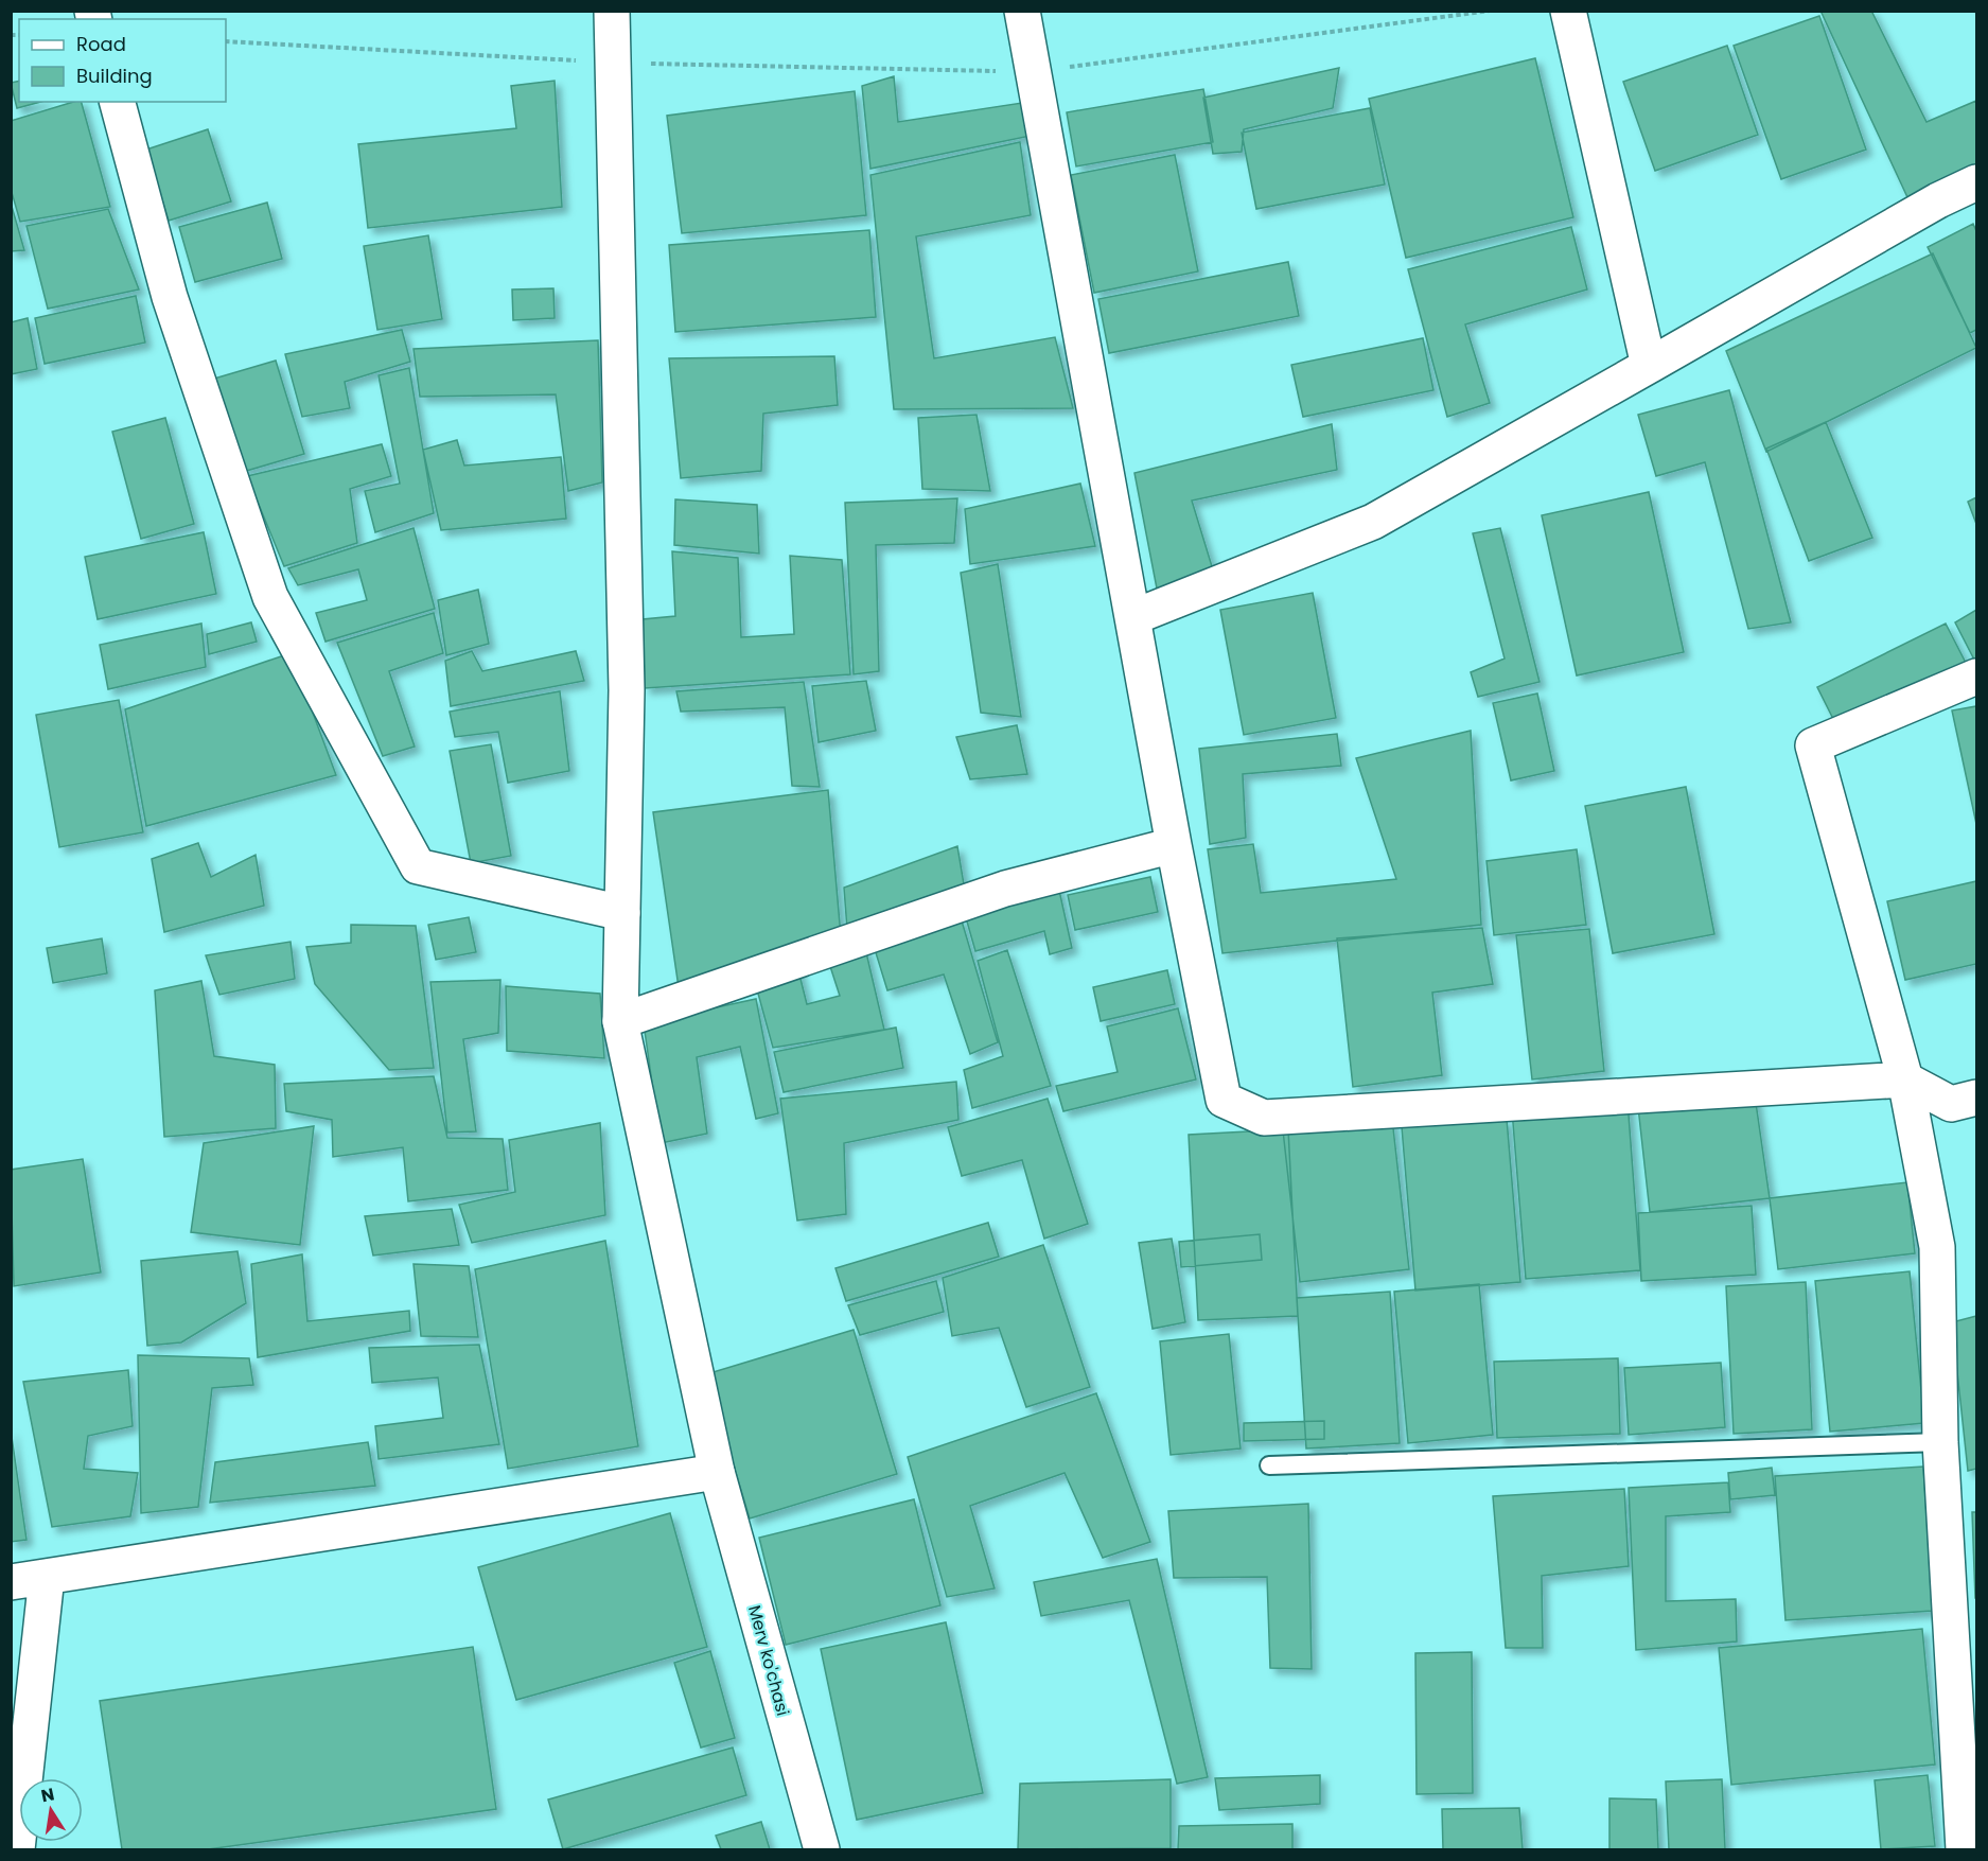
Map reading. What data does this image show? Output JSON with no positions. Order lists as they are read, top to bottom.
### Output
{
  "streets": {
    "street": ["Merv ko'chasi"]
  },
  "legend": ["Road", "Building"],
  "north": "top"
}
